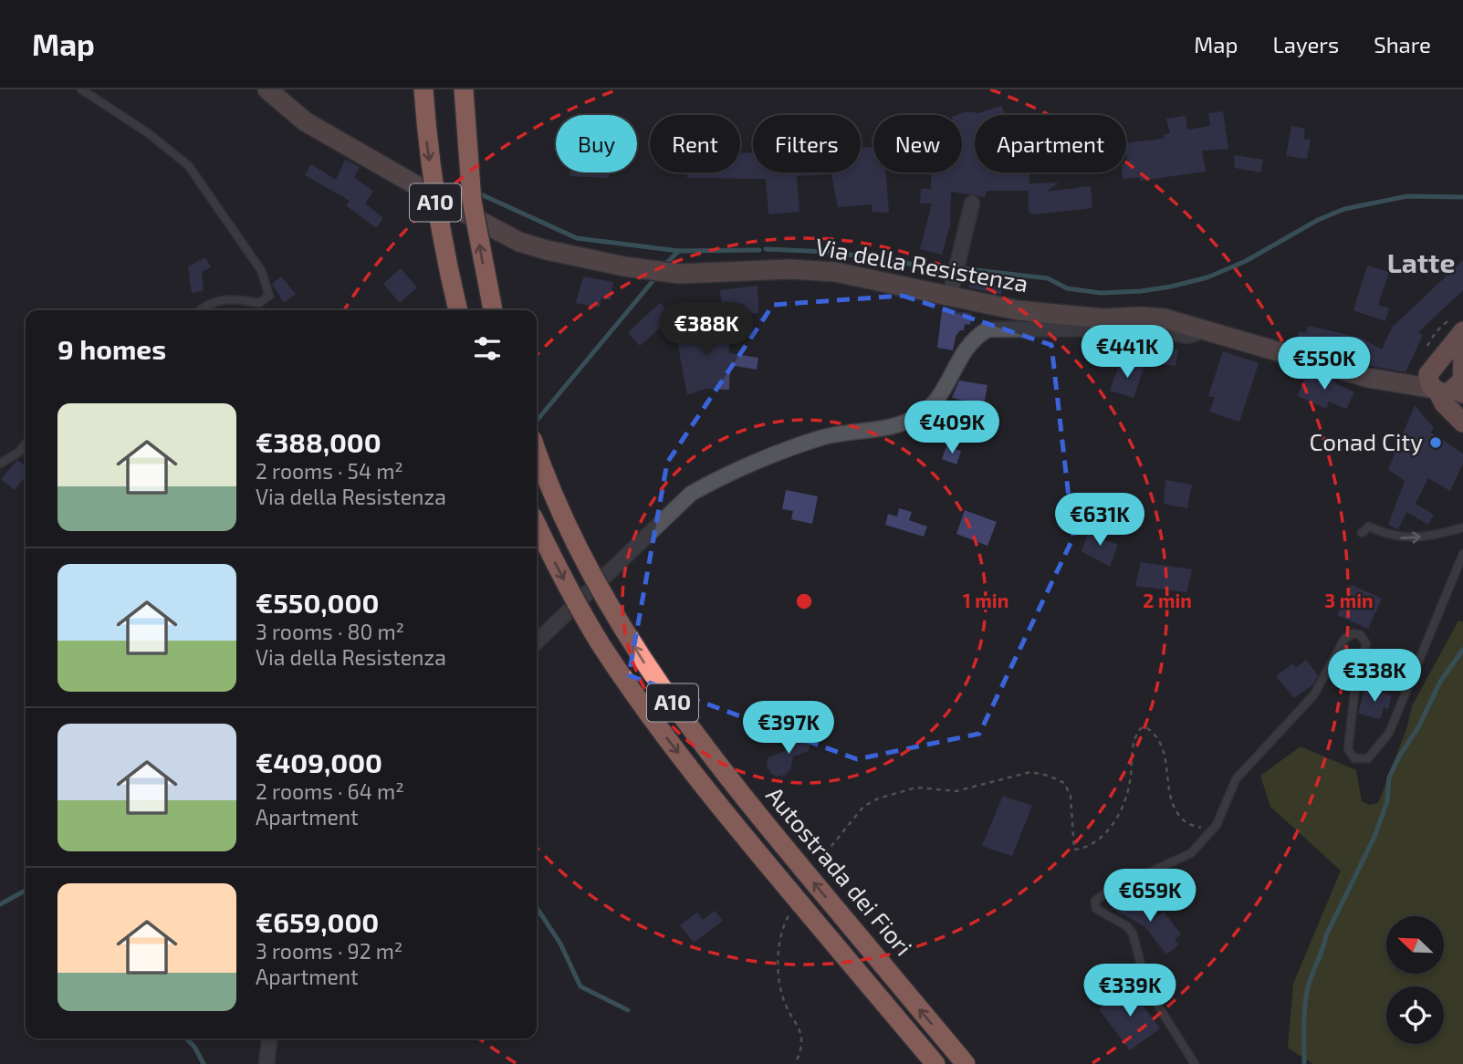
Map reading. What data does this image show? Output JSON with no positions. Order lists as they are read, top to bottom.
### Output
{
  "streets": {
    "highway": ["A10", "Autostrada dei Fiori"],
    "street": ["Via della Resistenza"]
  },
  "districts": ["Latte"],
  "places": ["Conad City"],
  "north": "top left",
  "page": {
    "header": "Map",
    "nav": ["Map", "Layers", "Share"],
    "chip": [
      "Buy",
      "Rent",
      "Filters",
      "New",
      "Apartment"
    ],
    "price": [
      "€388K",
      "€441K",
      "€550K",
      "€409K",
      "€631K",
      "€338K",
      "€397K",
      "€659K",
      "€339K"
    ],
    "heading": "9 homes",
    "list": [
      {
        "name": "€388,000",
        "note": "2 rooms · 54 m² · Via della Resistenza"
      },
      {
        "name": "€550,000",
        "note": "3 rooms · 80 m² · Via della Resistenza"
      },
      {
        "name": "€409,000",
        "note": "2 rooms · 64 m² · Apartment"
      },
      {
        "name": "€659,000",
        "note": "3 rooms · 92 m² · Apartment"
      }
    ]
  },
  "rings": ["1 min", "2 min", "3 min"]
}
